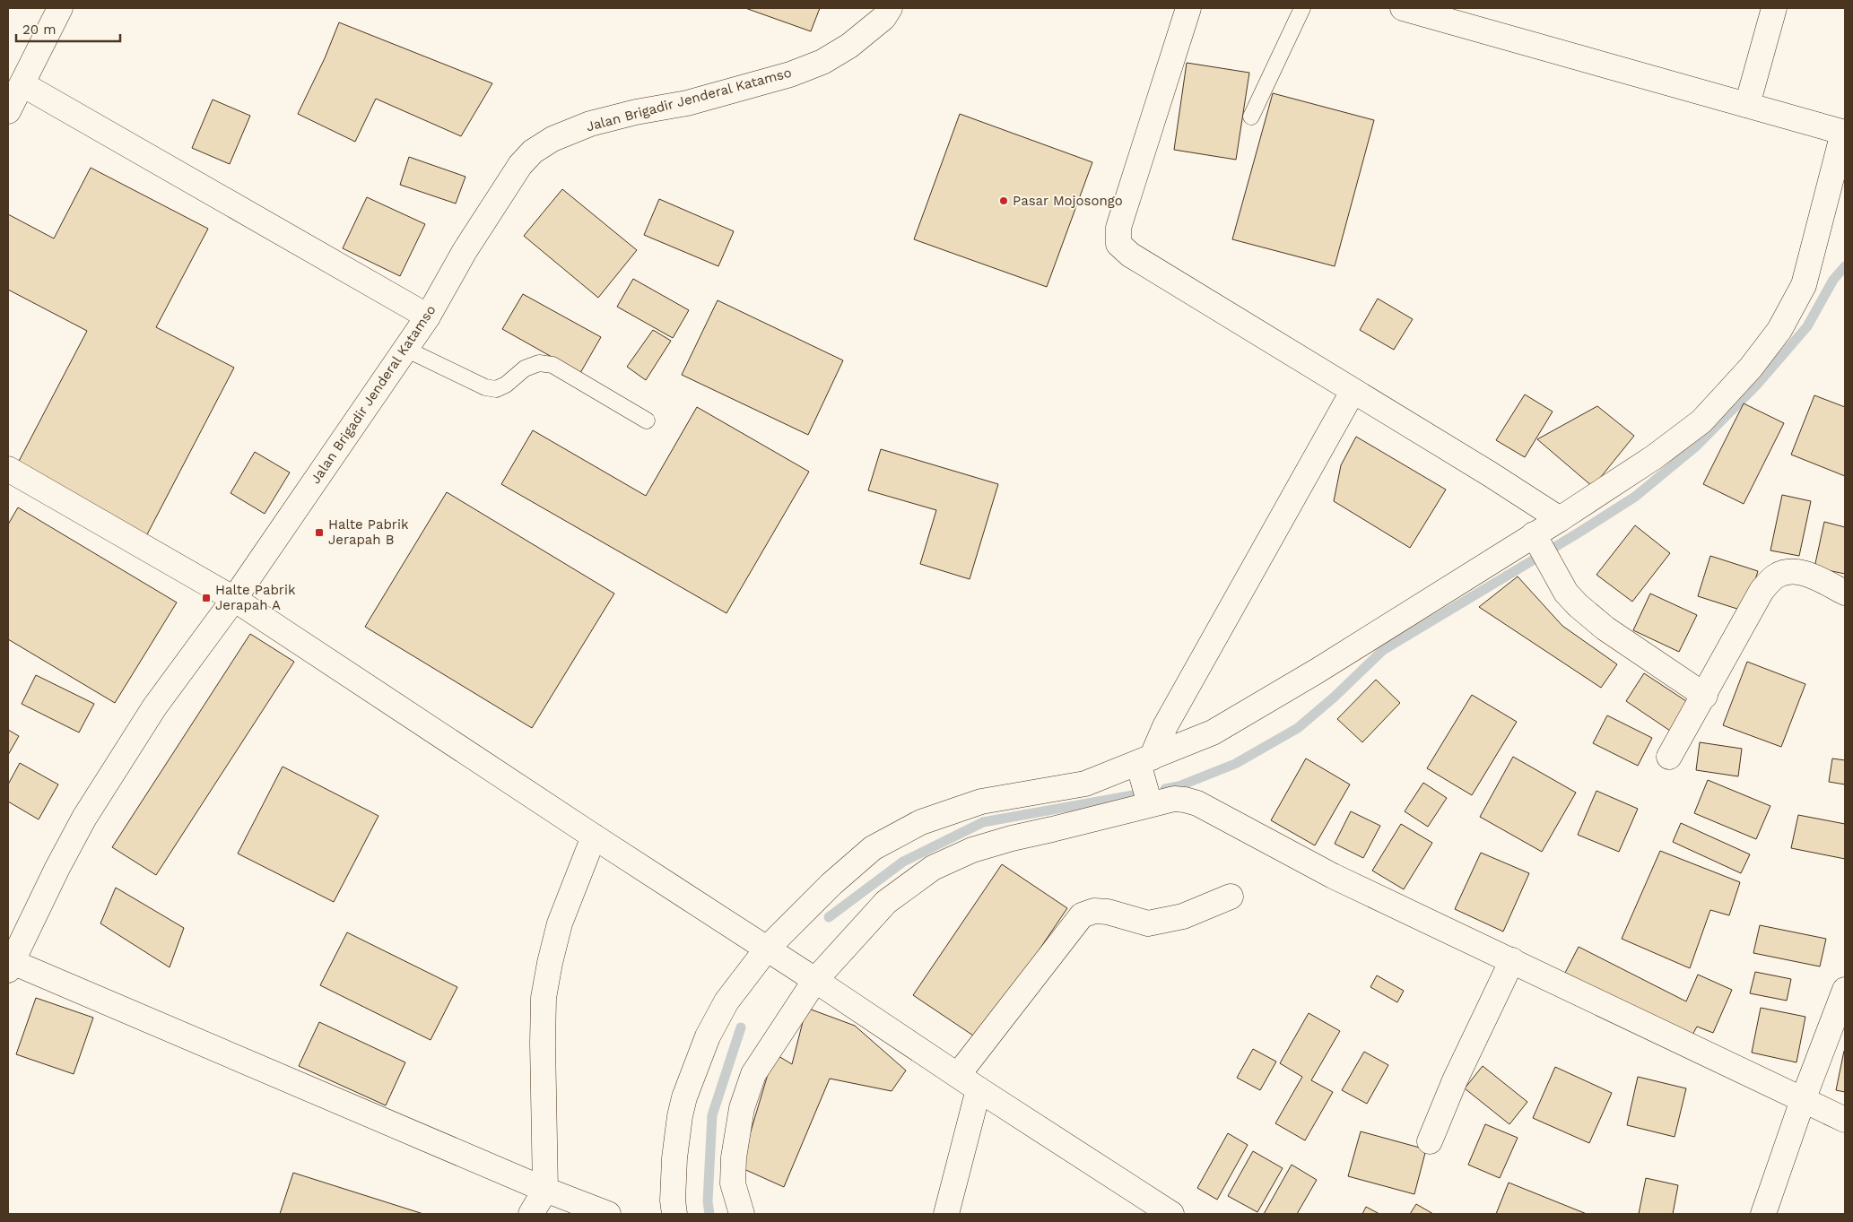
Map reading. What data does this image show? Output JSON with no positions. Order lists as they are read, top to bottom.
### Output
{
  "streets": {
    "street": ["Jalan Brigadir Jenderal Katamso"]
  },
  "places": {
    "other": ["Pasar Mojosongo"],
    "transit": ["Halte Pabrik Jerapah B", "Halte Pabrik Jerapah A"]
  },
  "scale_bar": "20 m"
}
